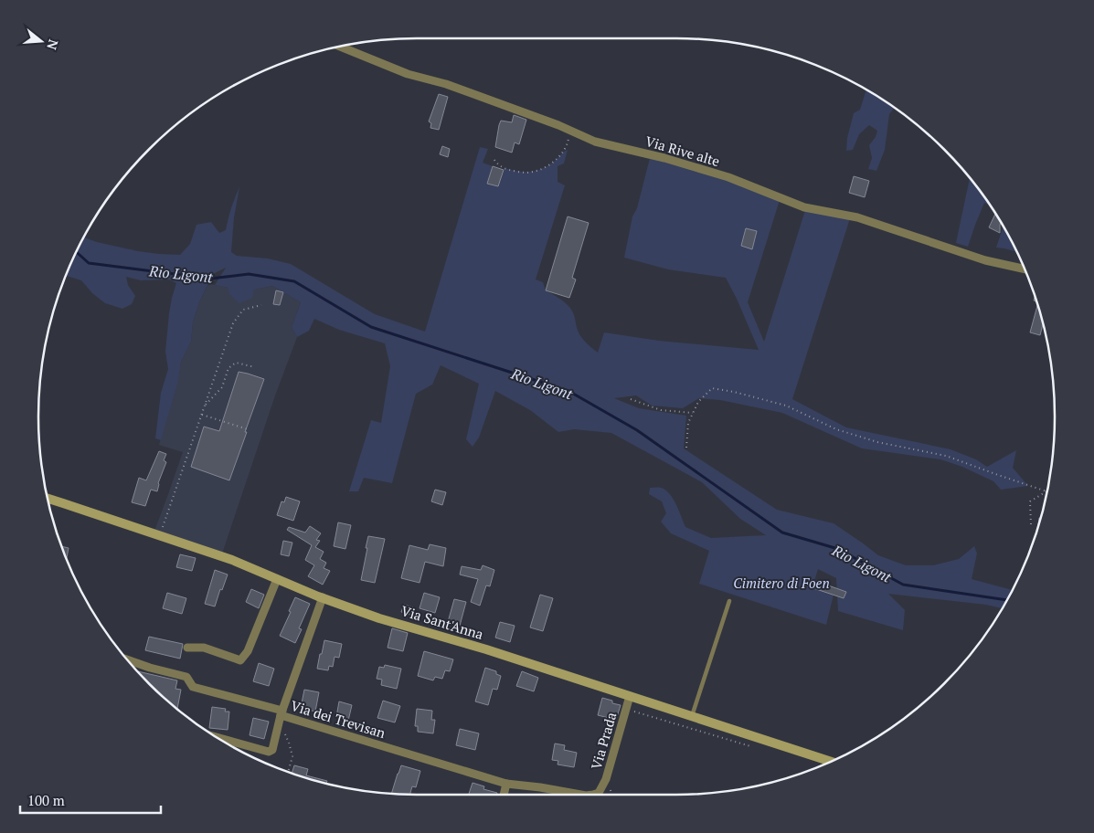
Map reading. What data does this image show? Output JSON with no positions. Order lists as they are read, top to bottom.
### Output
{
  "streets": {
    "main road": ["Via Sant'Anna"],
    "street": ["Via Rive alte", "Via dei Trevisan", "Via Prada"]
  },
  "crossings": [
    ["Via Sant'Anna", "Via dei Trevisan"],
    ["Via Sant'Anna", "Via Prada"],
    ["Via dei Trevisan", "Via Prada"]
  ],
  "water": ["Rio Ligont"],
  "parks": ["Cimitero di Foen"],
  "scale_bar": "100 m",
  "north": "right"
}
